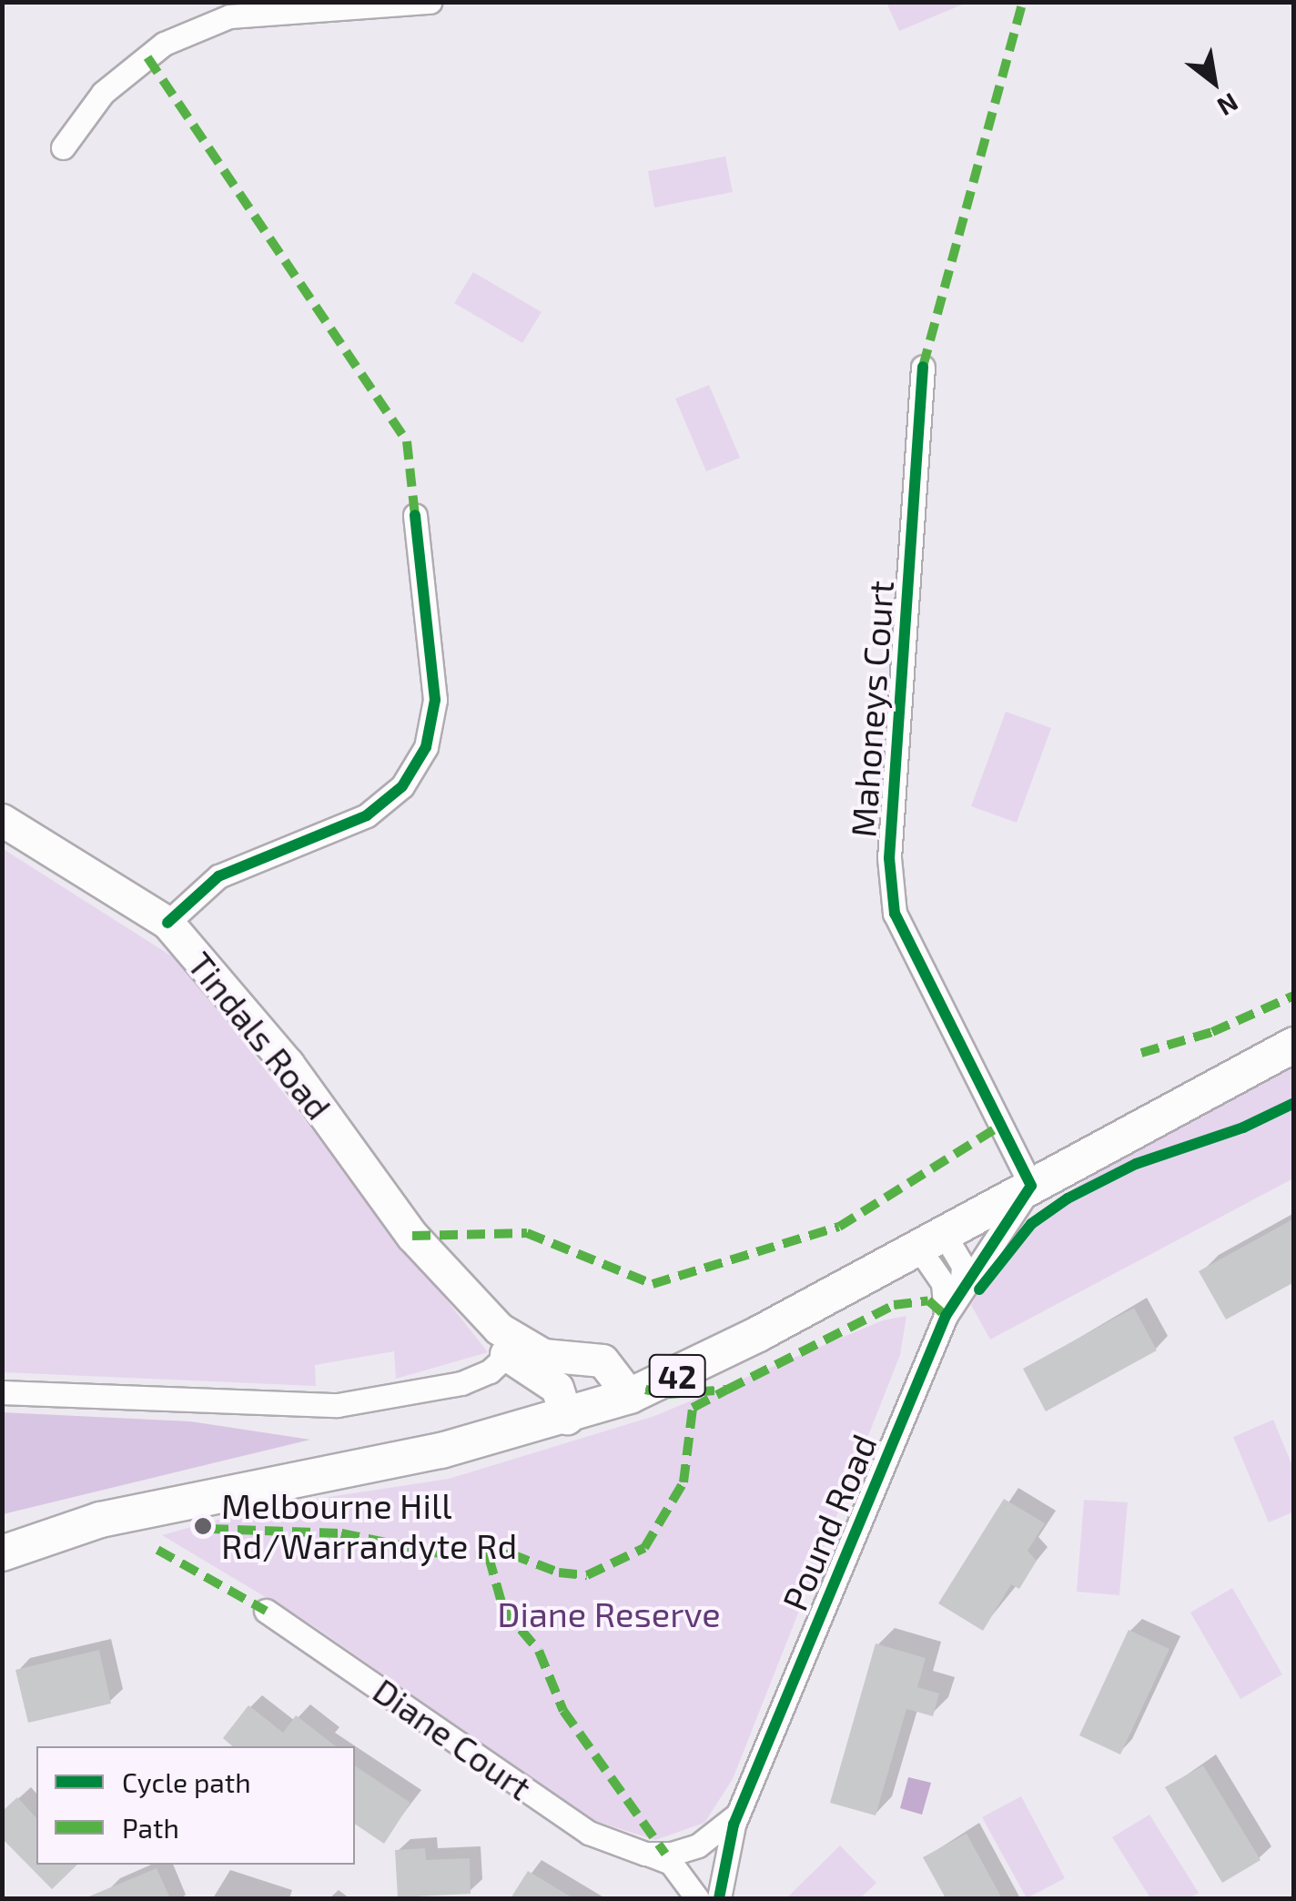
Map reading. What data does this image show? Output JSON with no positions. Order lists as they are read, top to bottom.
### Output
{
  "streets": {
    "main road": ["Tindals Road", "42"],
    "street": ["Mahoneys Court", "Pound Road", "Diane Court"]
  },
  "crossings": [
    ["Mahoneys Court", "42"],
    ["Mahoneys Court", "Pound Road"],
    ["Tindals Road", "42"],
    ["42", "Pound Road"],
    ["Pound Road", "Diane Court"]
  ],
  "parks": ["Diane Reserve"],
  "places": ["Melbourne Hill Rd/Warrandyte Rd"],
  "legend": ["Cycle path", "Path"],
  "north": "bottom right"
}
